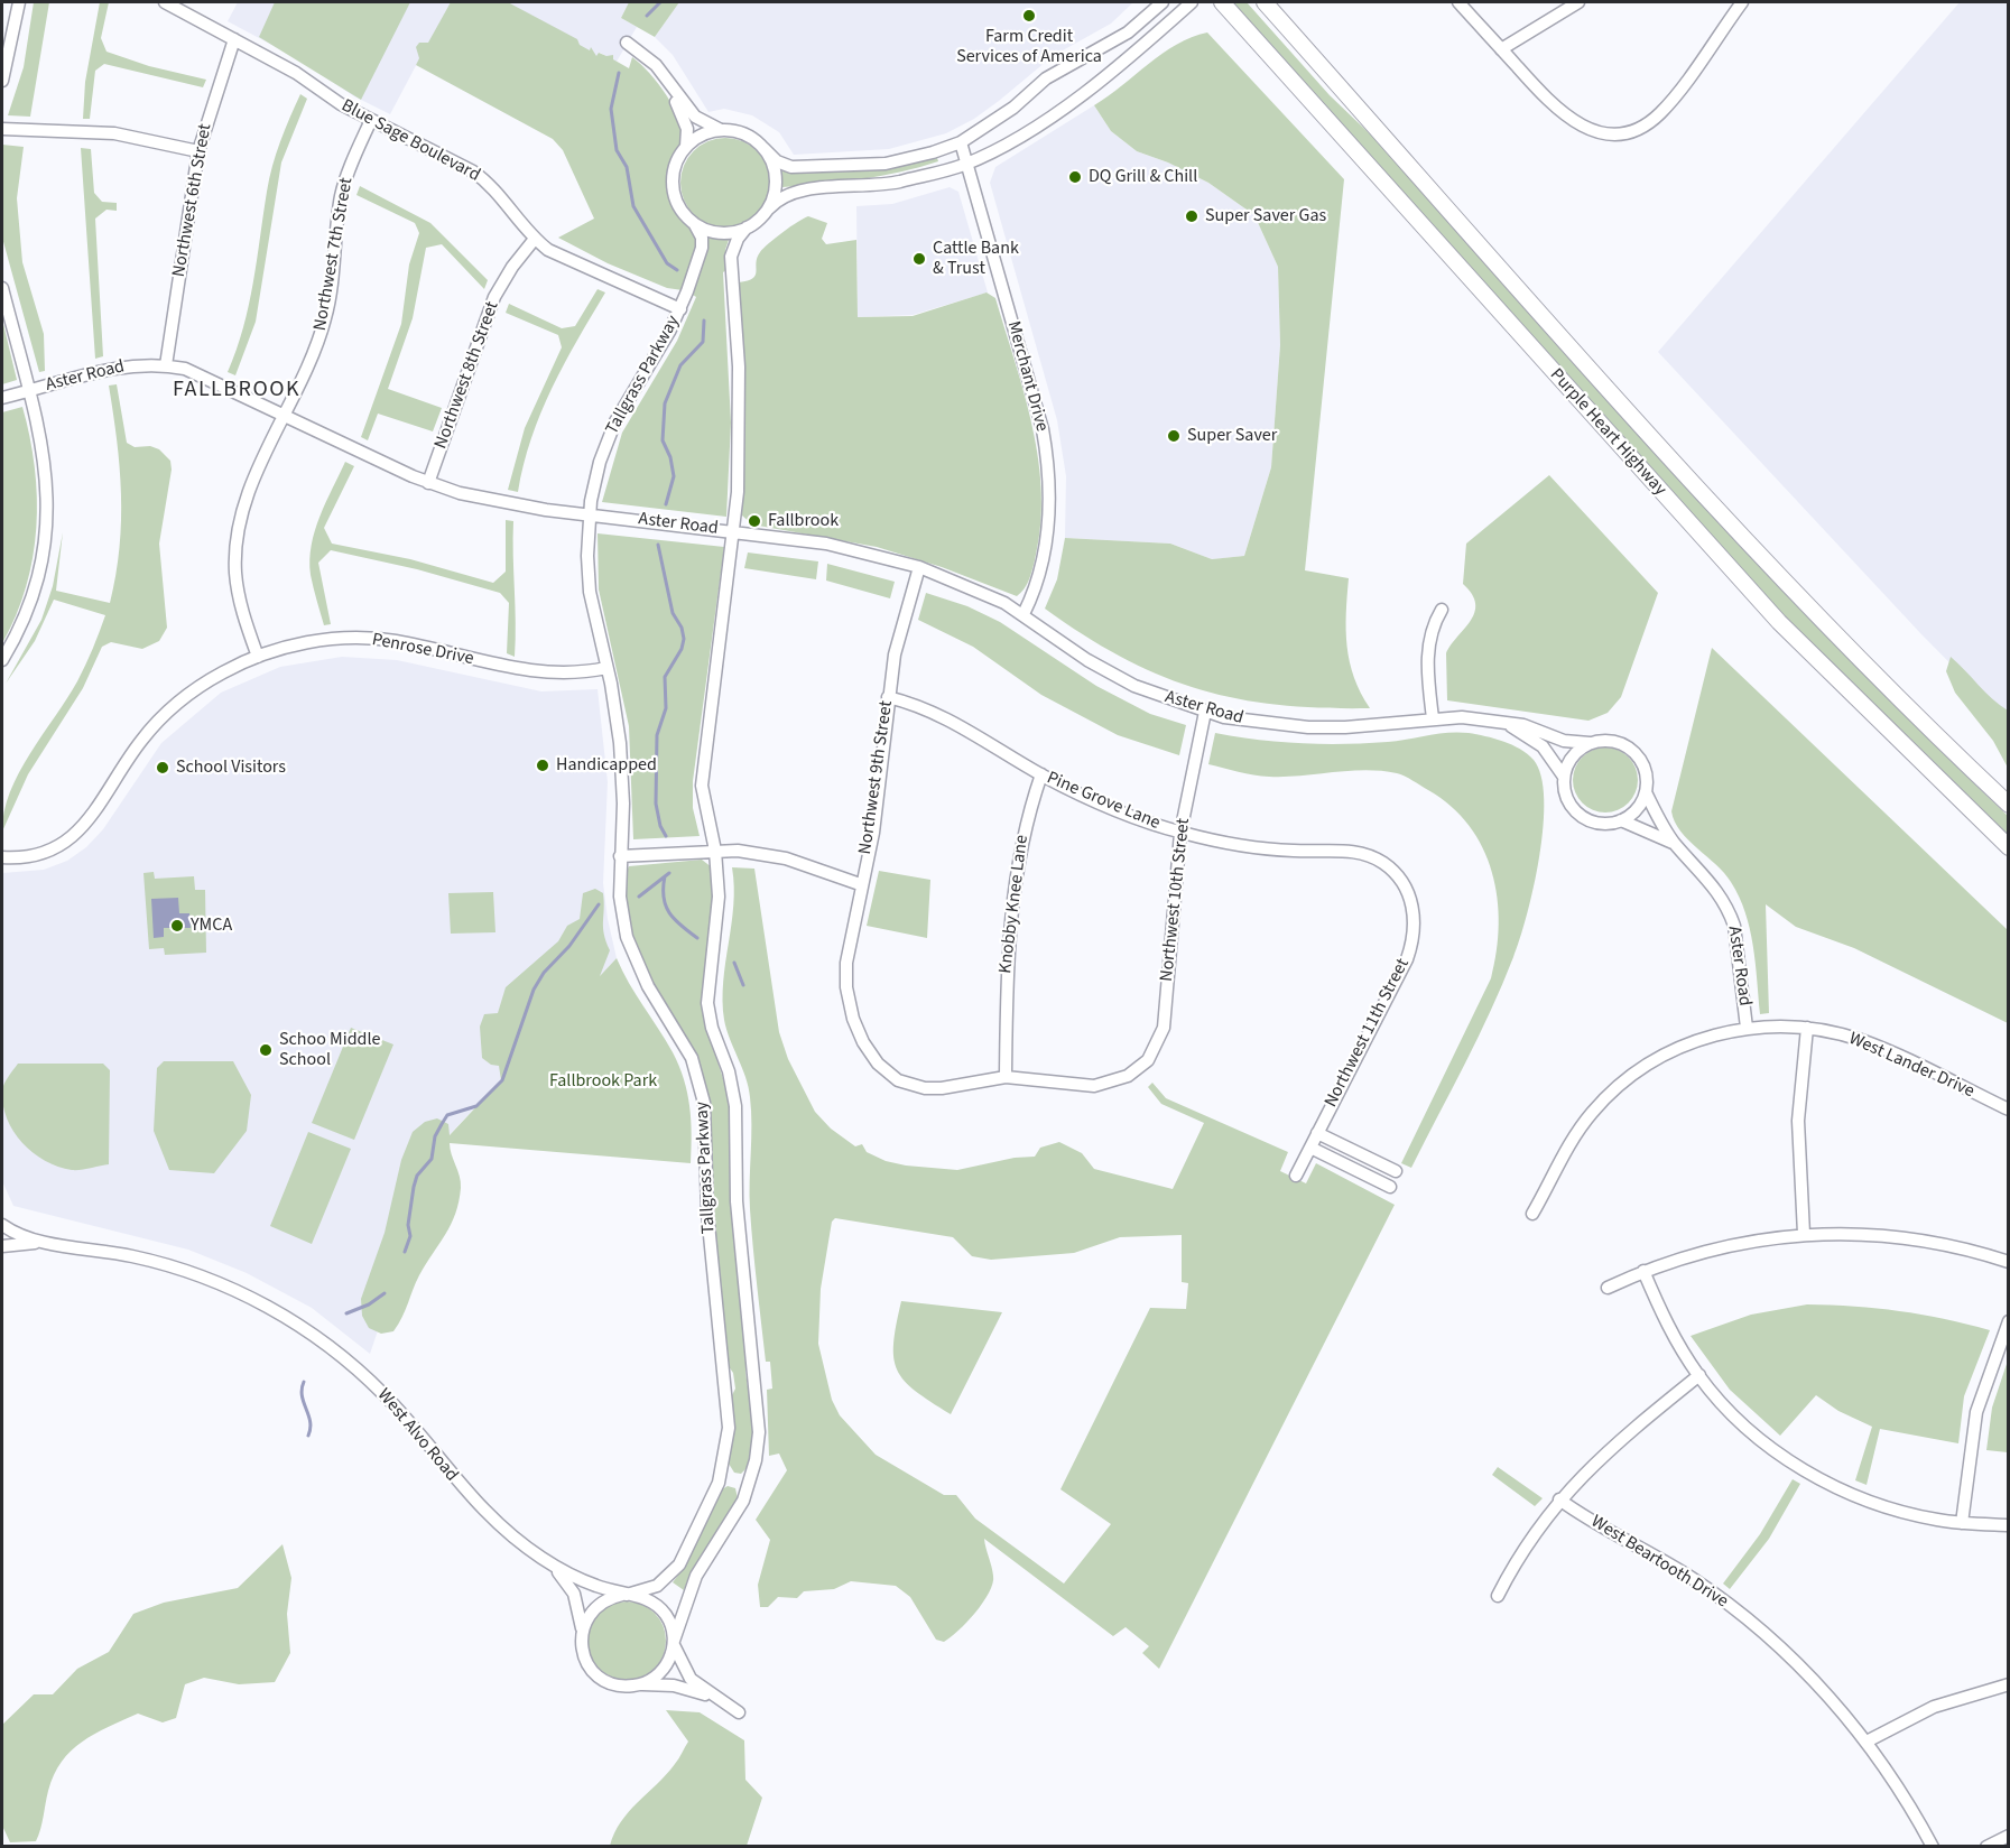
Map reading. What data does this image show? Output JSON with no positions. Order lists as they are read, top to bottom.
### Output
{
  "streets": {
    "main road": ["Purple Heart Highway"],
    "street": [
      "Blue Sage Boulevard",
      "Northwest 6th Street",
      "Northwest 7th Street",
      "Northwest 8th Street",
      "Tallgrass Parkway",
      "Aster Road",
      "Merchant Drive",
      "Penrose Drive",
      "Northwest 9th Street",
      "Pine Grove Lane",
      "Northwest 10th Street",
      "Knobby Knee Lane",
      "Northwest 11th Street",
      "West Lander Drive",
      "West Alvo Road",
      "West Beartooth Drive"
    ]
  },
  "crossings": [
    ["Blue Sage Boulevard", "Northwest 6th Street"],
    ["Blue Sage Boulevard", "Northwest 7th Street"],
    ["Blue Sage Boulevard", "Northwest 8th Street"],
    ["Blue Sage Boulevard", "Tallgrass Parkway"],
    ["Northwest 6th Street", "Aster Road"],
    ["Northwest 7th Street", "Aster Road"],
    ["Northwest 7th Street", "Penrose Drive"],
    ["Northwest 8th Street", "Aster Road"],
    ["Tallgrass Parkway", "Aster Road"],
    ["Tallgrass Parkway", "Penrose Drive"],
    ["Tallgrass Parkway", "West Alvo Road"],
    ["Aster Road", "Merchant Drive"],
    ["Aster Road", "Northwest 9th Street"],
    ["Aster Road", "Northwest 10th Street"],
    ["Aster Road", "West Lander Drive"],
    ["Northwest 9th Street", "Pine Grove Lane"],
    ["Northwest 9th Street", "Northwest 10th Street"],
    ["Northwest 9th Street", "Knobby Knee Lane"],
    ["Pine Grove Lane", "Northwest 10th Street"],
    ["Pine Grove Lane", "Knobby Knee Lane"],
    ["Pine Grove Lane", "Northwest 11th Street"],
    ["Northwest 10th Street", "Knobby Knee Lane"]
  ],
  "districts": ["FALLBROOK"],
  "parks": ["Fallbrook Park"],
  "places": [
    "Farm Credit Services of America",
    "DQ Grill & Chill",
    "Super Saver Gas",
    "Cattle Bank & Trust",
    "Super Saver",
    "Fallbrook",
    "Handicapped",
    "School Visitors",
    "YMCA",
    "Schoo Middle School"
  ]
}
